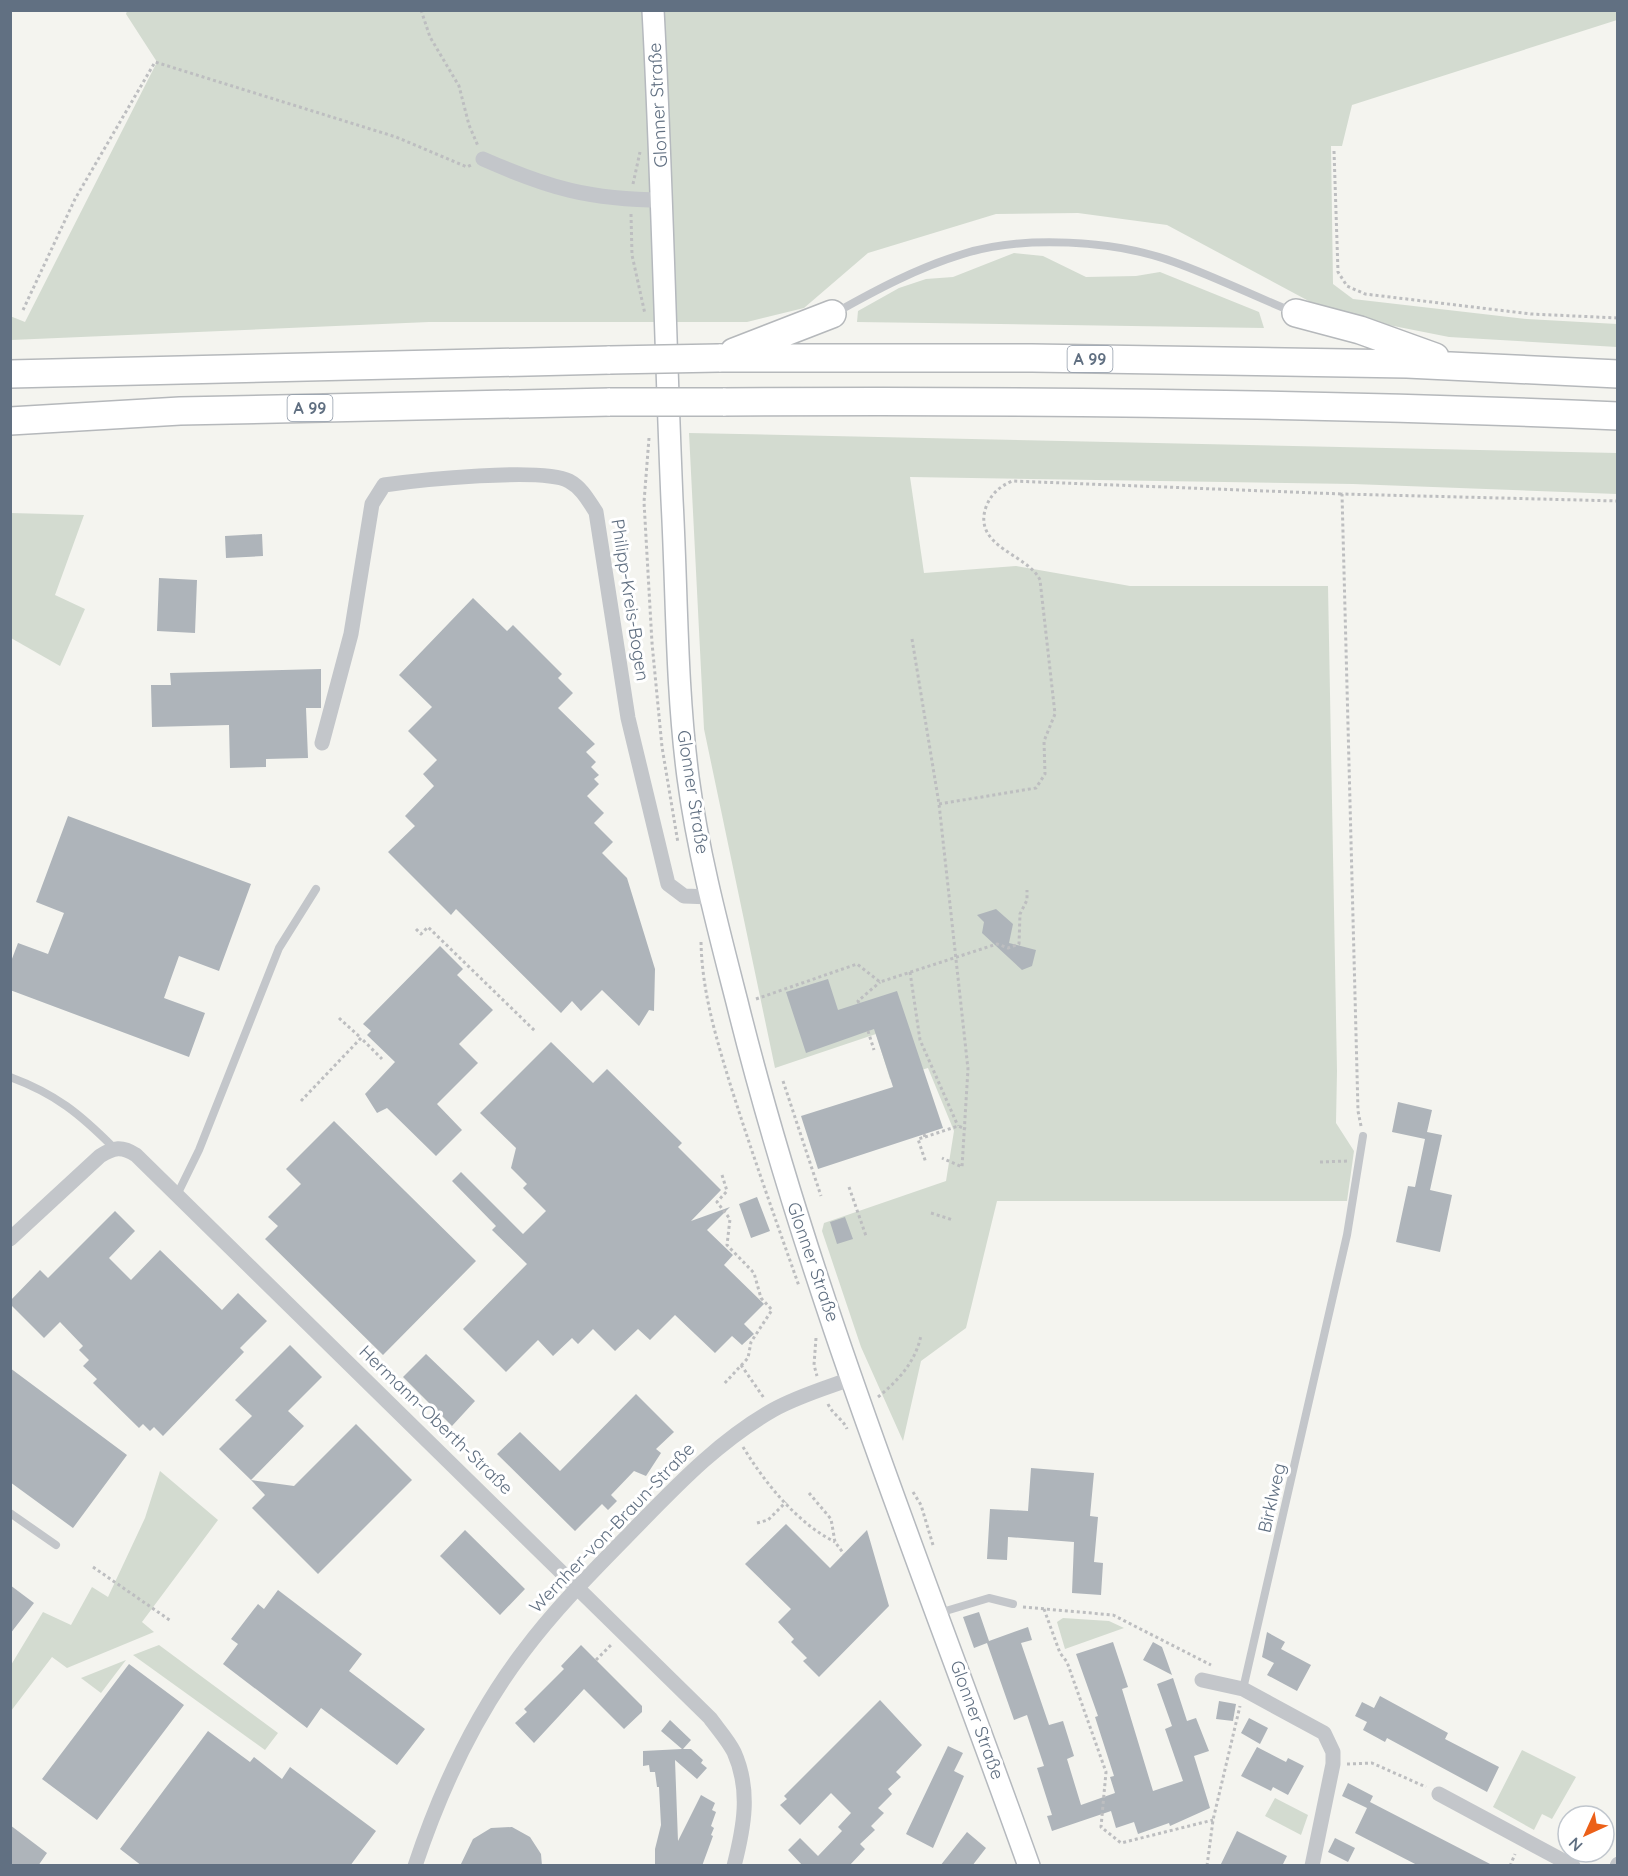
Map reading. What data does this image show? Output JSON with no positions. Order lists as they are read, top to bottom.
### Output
{
  "streets": {
    "highway": ["A 99"],
    "street": [
      "Glonner Straße",
      "Philipp-Kreis-Bogen",
      "Hermann-Oberth-Straße",
      "Wernher-von-Braun-Straße"
    ],
    "lane": ["Birklweg"]
  },
  "crossings": [
    ["Glonner Straße", "Philipp-Kreis-Bogen"],
    ["Glonner Straße", "Wernher-von-Braun-Straße"],
    ["Hermann-Oberth-Straße", "Wernher-von-Braun-Straße"]
  ],
  "north": "bottom left"
}
